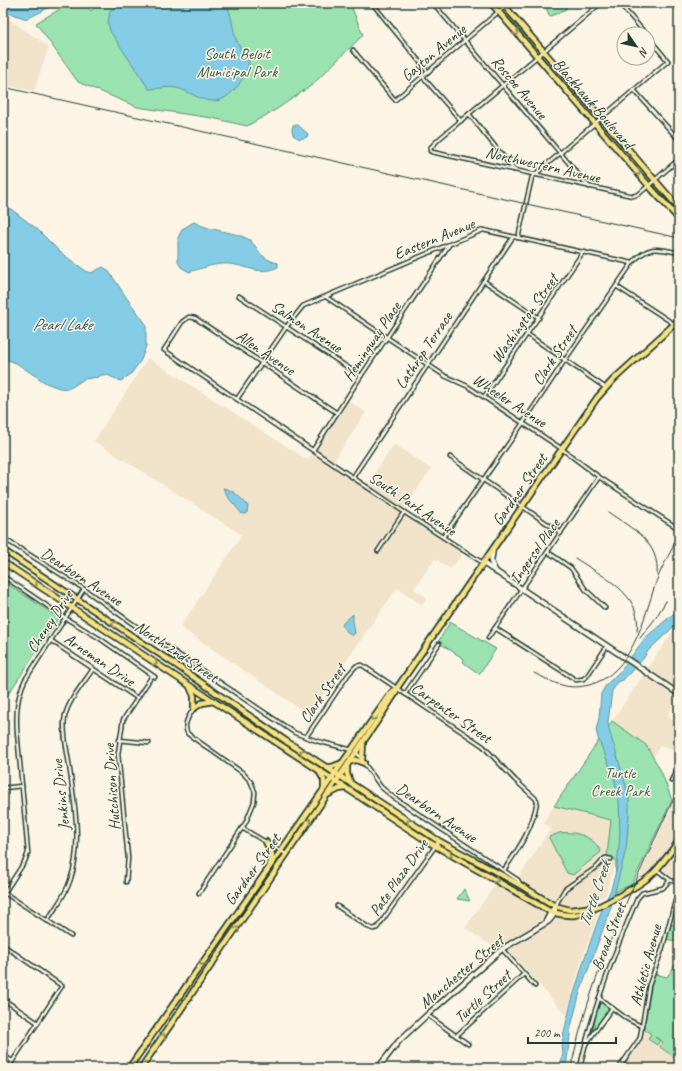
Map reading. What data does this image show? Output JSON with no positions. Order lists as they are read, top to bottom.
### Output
{
  "streets": {
    "main road": ["Blackhawk Boulevard", "Gardner Street", "North 2nd Street"],
    "street": [
      "Gayton Avenue",
      "Roscoe Avenue",
      "Northwestern Avenue",
      "Eastern Avenue",
      "Washington Street",
      "Salmon Avenue",
      "Hemingway Place",
      "Lathrop Terrace",
      "Allen Avenue",
      "Clark Street",
      "Wheeler Avenue",
      "South Park Avenue",
      "Ingersol Place",
      "Dearborn Avenue",
      "Cheney Drive",
      "Arneman Drive",
      "Carpenter Street",
      "Hutchison Drive",
      "Jenkins Drive",
      "Pate Plaza Drive",
      "Broad Street",
      "Athletic Avenue",
      "Manchester Street",
      "Turtle Street"
    ]
  },
  "crossings": [
    ["Gayton Avenue", "Roscoe Avenue"],
    ["Gayton Avenue", "Blackhawk Boulevard"],
    ["Roscoe Avenue", "Northwestern Avenue"],
    ["Blackhawk Boulevard", "Northwestern Avenue"],
    ["Eastern Avenue", "Washington Street"],
    ["Eastern Avenue", "Salmon Avenue"],
    ["Eastern Avenue", "Hemingway Place"],
    ["Eastern Avenue", "Lathrop Terrace"],
    ["Eastern Avenue", "Clark Street"],
    ["Eastern Avenue", "Wheeler Avenue"],
    ["Washington Street", "Wheeler Avenue"],
    ["Salmon Avenue", "Hemingway Place"],
    ["Hemingway Place", "Allen Avenue"],
    ["Hemingway Place", "Wheeler Avenue"],
    ["Hemingway Place", "South Park Avenue"],
    ["Lathrop Terrace", "Wheeler Avenue"],
    ["Lathrop Terrace", "South Park Avenue"],
    ["Allen Avenue", "South Park Avenue"],
    ["Clark Street", "Wheeler Avenue"],
    ["Clark Street", "South Park Avenue"],
    ["Clark Street", "Dearborn Avenue"],
    ["Clark Street", "Carpenter Street"],
    ["Wheeler Avenue", "Gardner Street"],
    ["Wheeler Avenue", "Ingersol Place"],
    ["Gardner Street", "South Park Avenue"],
    ["Gardner Street", "Dearborn Avenue"],
    ["Gardner Street", "North 2nd Street"],
    ["Gardner Street", "Carpenter Street"],
    ["South Park Avenue", "Ingersol Place"],
    ["Dearborn Avenue", "Cheney Drive"],
    ["Dearborn Avenue", "North 2nd Street"],
    ["Dearborn Avenue", "Carpenter Street"],
    ["Cheney Drive", "North 2nd Street"],
    ["Cheney Drive", "Arneman Drive"],
    ["Cheney Drive", "Hutchison Drive"],
    ["North 2nd Street", "Pate Plaza Drive"],
    ["North 2nd Street", "Manchester Street"],
    ["Arneman Drive", "Hutchison Drive"],
    ["Arneman Drive", "Jenkins Drive"]
  ],
  "water": ["Pearl Lake", "Turtle Creek"],
  "parks": ["South Beloit Municipal Park", "Turtle Creek Park"],
  "scale_bar": "200 m",
  "north": "bottom right"
}
